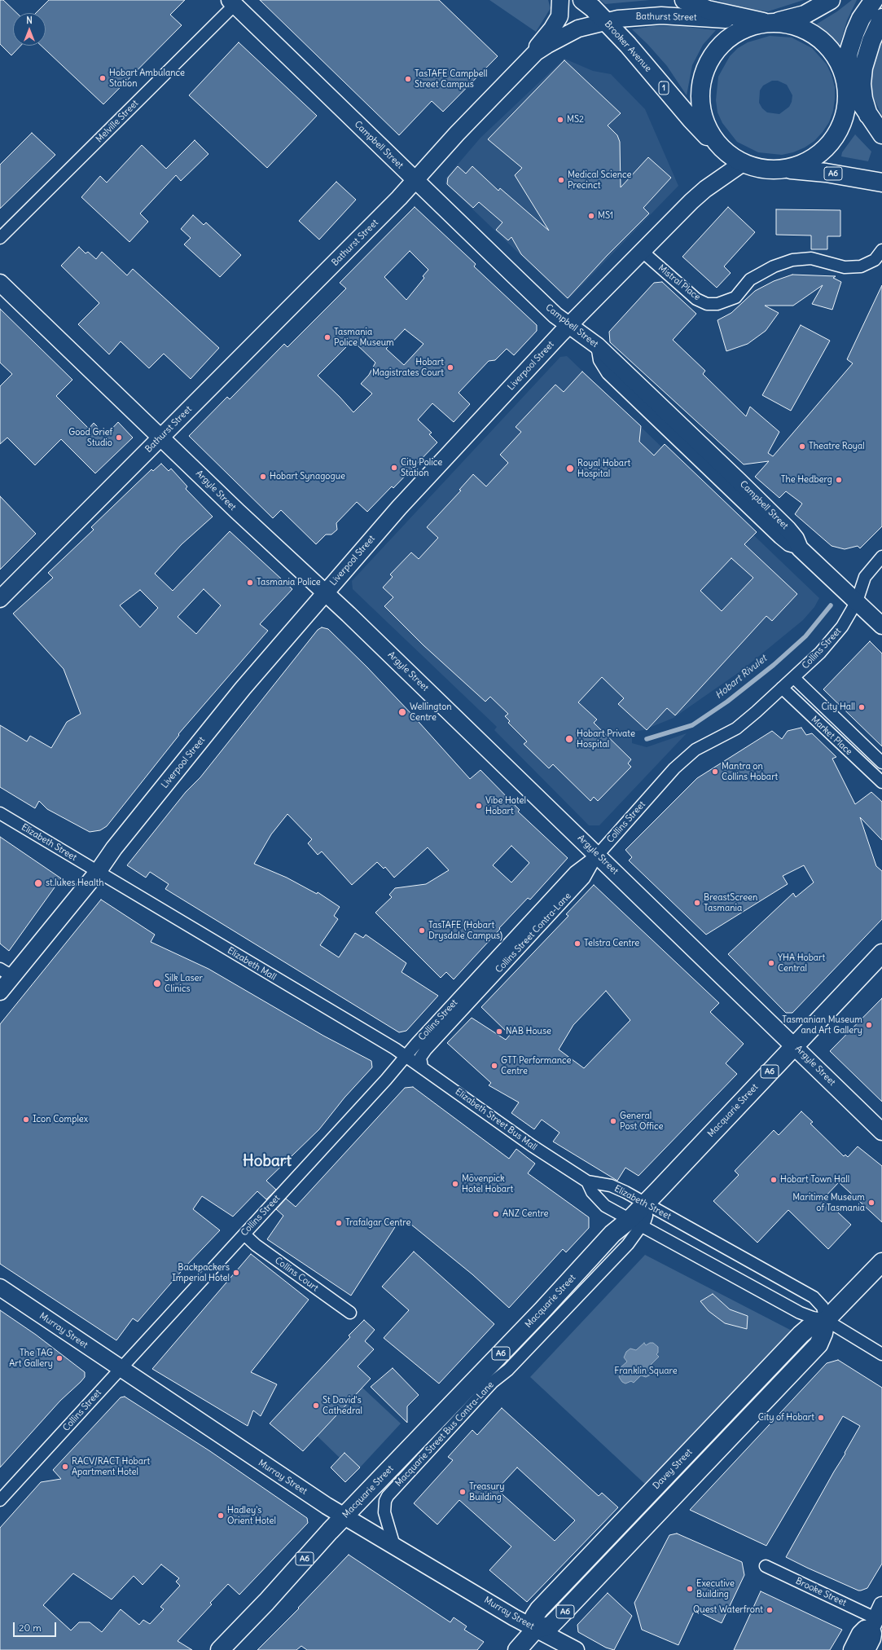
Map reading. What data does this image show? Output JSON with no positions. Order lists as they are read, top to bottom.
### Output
{
  "streets": {
    "highway": [
      "Brooker Avenue",
      "1",
      "A6",
      "Macquarie Street",
      "Davey Street"
    ],
    "main road": [
      "Bathurst Street",
      "Campbell Street",
      "Liverpool Street",
      "Argyle Street",
      "Murray Street"
    ],
    "street": [
      "Melville Street",
      "Mistral Place",
      "Collins Street",
      "Market Place",
      "Elizabeth Street",
      "Collins Street Contra-Lane",
      "Elizabeth Mall",
      "Elizabeth Street Bus Mall",
      "Collins Court",
      "Macquarie Street Bus Contra-Lane",
      "Brooke Street"
    ]
  },
  "crossings": [
    ["Bathurst Street", "Brooker Avenue"],
    ["Bathurst Street", "1"],
    ["Bathurst Street", "Campbell Street"],
    ["Bathurst Street", "Argyle Street"],
    ["Brooker Avenue", "1"],
    ["1", "A6"],
    ["1", "Liverpool Street"],
    ["Melville Street", "Campbell Street"],
    ["Campbell Street", "Liverpool Street"],
    ["Campbell Street", "Collins Street"],
    ["Mistral Place", "Liverpool Street"],
    ["Liverpool Street", "Argyle Street"],
    ["Liverpool Street", "Elizabeth Street"],
    ["Liverpool Street", "Elizabeth Mall"],
    ["Argyle Street", "Collins Street"],
    ["Argyle Street", "Collins Street Contra-Lane"],
    ["Argyle Street", "Macquarie Street"],
    ["Collins Street", "Market Place"],
    ["Collins Street", "Collins Street Contra-Lane"],
    ["Collins Street", "Elizabeth Mall"],
    ["Collins Street", "Elizabeth Street Bus Mall"],
    ["Collins Street", "Collins Court"],
    ["Collins Street", "Murray Street"],
    ["Elizabeth Street", "Elizabeth Mall"],
    ["Elizabeth Street", "Macquarie Street"],
    ["Elizabeth Street", "Elizabeth Street Bus Mall"],
    ["Elizabeth Street", "Davey Street"],
    ["Collins Street Contra-Lane", "Elizabeth Street Bus Mall"],
    ["Elizabeth Mall", "Elizabeth Street Bus Mall"],
    ["Macquarie Street", "Murray Street"],
    ["Macquarie Street", "Macquarie Street Bus Contra-Lane"],
    ["Murray Street", "Macquarie Street Bus Contra-Lane"],
    ["Murray Street", "Davey Street"]
  ],
  "districts": ["Hobart"],
  "water": ["Hobart Rivulet"],
  "parks": ["Franklin Square"],
  "places": [
    "Hobart Ambulance Station",
    "TasTAFE Campbell Street Campus",
    "MS2",
    "Medical Science Precinct",
    "MS1",
    "Tasmania Police Museum",
    "Hobart Magistrates Court",
    "Good Grief Studio",
    "Theatre Royal",
    "City Police Station",
    "Royal Hobart Hospital",
    "Hobart Synagogue",
    "The Hedberg",
    "Tasmania Police",
    "City Hall",
    "Wellington Centre",
    "Hobart Private Hospital",
    "Mantra on Collins Hobart",
    "Vibe Hotel Hobart",
    "st.lukes Health",
    "BreastScreen Tasmania",
    "TasTAFE (Hobart Drysdale Campus)",
    "Telstra Centre",
    "YHA Hobart Central",
    "Silk Laser Clinics",
    "Tasmanian Museum and Art Gallery",
    "NAB House",
    "GTT Performance Centre",
    "Icon Complex",
    "General Post Office",
    "Hobart Town Hall",
    "Mövenpick Hotel Hobart",
    "Maritime Museum of Tasmania",
    "ANZ Centre",
    "Trafalgar Centre",
    "Backpackers Imperial Hotel",
    "The TAG Art Gallery",
    "St David's Cathedral",
    "City of Hobart",
    "RACV/RACT Hobart Apartment Hotel",
    "Treasury Building",
    "Hadley's Orient Hotel",
    "Executive Building",
    "Quest Waterfront"
  ],
  "scale_bar": "20 m",
  "north": "top"
}
